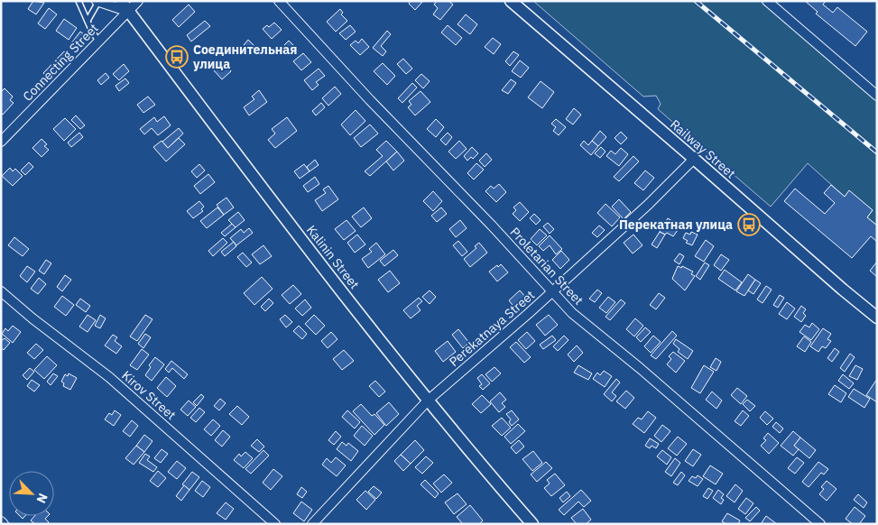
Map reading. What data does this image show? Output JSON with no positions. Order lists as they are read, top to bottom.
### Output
{
  "streets": {
    "street": [
      "Connecting Street",
      "Railway Street",
      "Kalinin Street",
      "Proletarian Street",
      "Perekatnaya Street",
      "Kirov Street"
    ]
  },
  "crossings": [
    ["Connecting Street", "Kalinin Street"],
    ["Railway Street", "Perekatnaya Street"],
    ["Kalinin Street", "Perekatnaya Street"],
    ["Proletarian Street", "Perekatnaya Street"]
  ],
  "places": {
    "bus stop": ["Соединительная улица", "Перекатная улица"]
  },
  "north": "bottom right"
}
